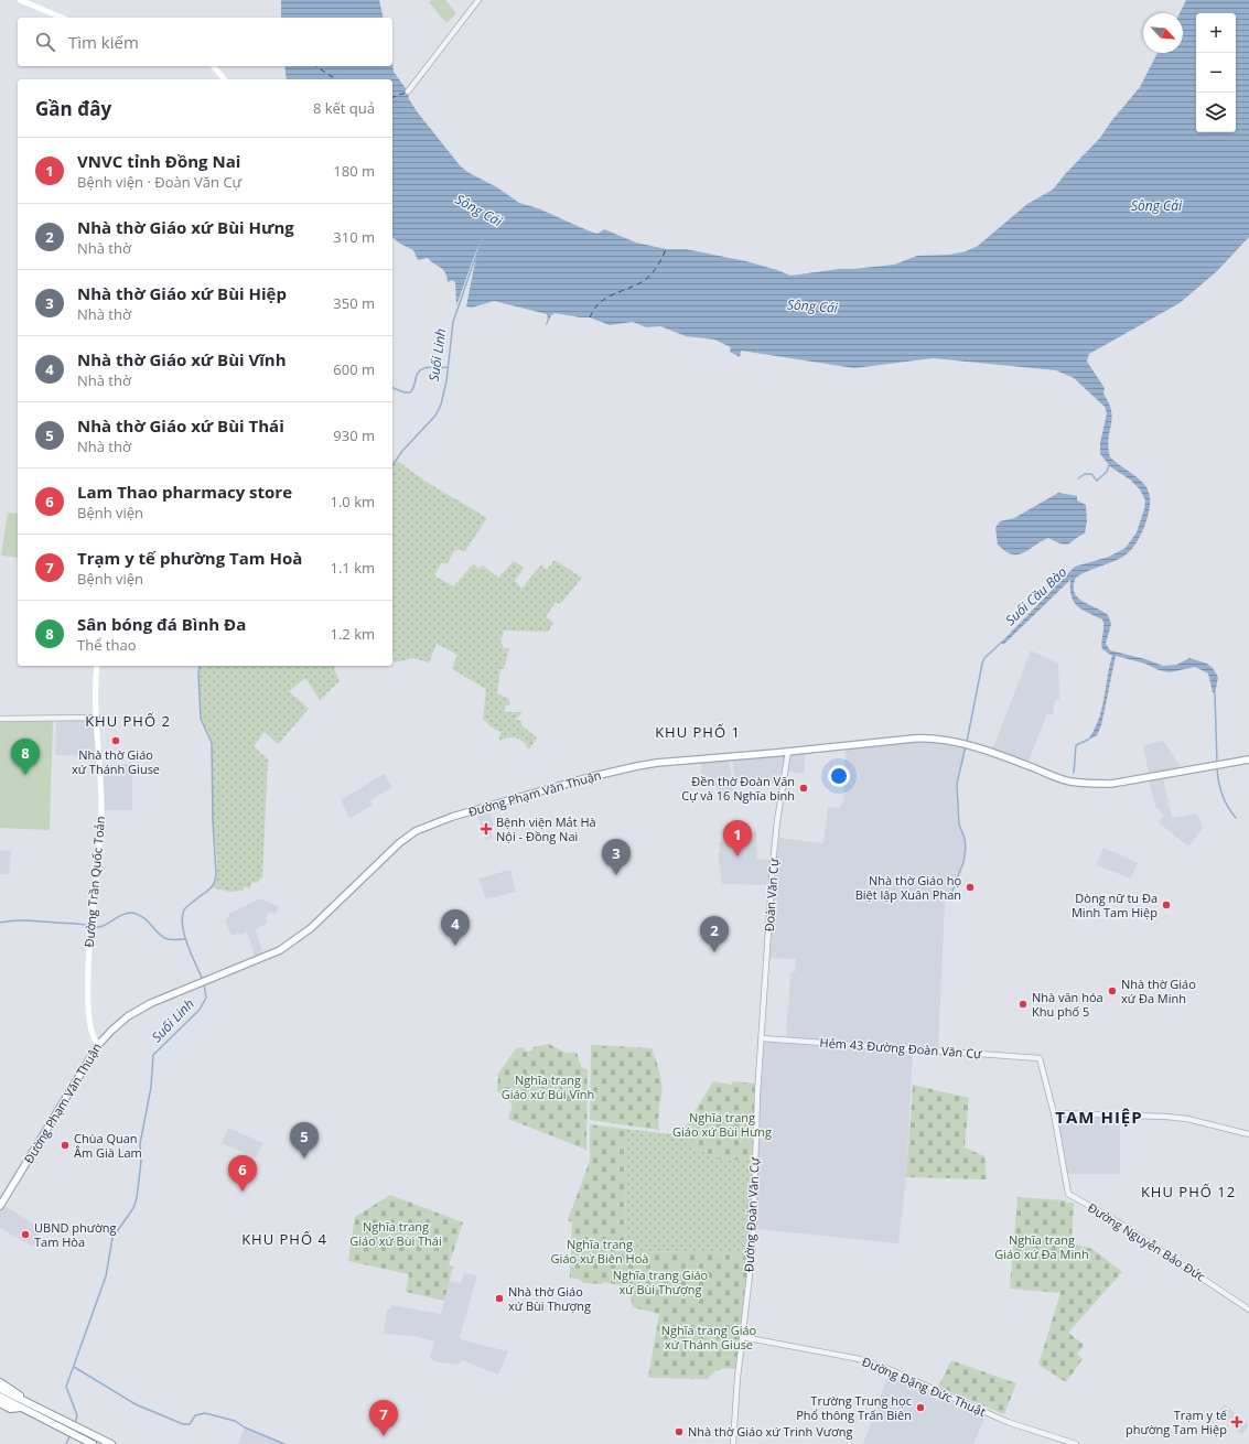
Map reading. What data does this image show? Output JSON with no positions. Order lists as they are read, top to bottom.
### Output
{
  "streets": {
    "main road": ["Đường Phạm Văn Thuận", "Đường Trần Quốc Toản"],
    "street": [
      "Đoàn Văn Cự",
      "Hẻm 43 Đường Đoàn Văn Cự",
      "Đường Đoàn Văn Cự",
      "Đường Nguyễn Bảo Đức",
      "Đường Đặng Đức Thuật"
    ]
  },
  "crossings": [
    ["Đường Phạm Văn Thuận", "Đường Trần Quốc Toản"],
    ["Đường Phạm Văn Thuận", "Đoàn Văn Cự"],
    ["Đoàn Văn Cự", "Hẻm 43 Đường Đoàn Văn Cự"],
    ["Đoàn Văn Cự", "Đường Đoàn Văn Cự"],
    ["Hẻm 43 Đường Đoàn Văn Cự", "Đường Đoàn Văn Cự"],
    ["Hẻm 43 Đường Đoàn Văn Cự", "Đường Nguyễn Bảo Đức"],
    ["Đường Đoàn Văn Cự", "Đường Đặng Đức Thuật"]
  ],
  "districts": [
    "KHU PHỐ 2",
    "KHU PHỐ 1",
    "TAM HIỆP",
    "KHU PHỐ 12",
    "KHU PHỐ 4"
  ],
  "water": ["Sông Cái", "Suối Linh", "Suối Cầu Bào"],
  "parks": [
    "Nghĩa trang Giáo xứ Bùi Vĩnh",
    "Nghĩa trang Giáo xứ Bùi Hưng",
    "Nghĩa trang Giáo xứ Bùi Thái",
    "Nghĩa trang Giáo xứ Đa Minh",
    "Nghĩa trang Giáo xứ Biên Hoà",
    "Nghĩa trang Giáo xứ Bùi Thượng",
    "Nghĩa trang Giáo xứ Thánh Giuse"
  ],
  "places": {
    "other": [
      "Nhà thờ Giáo xứ Thánh Giuse",
      "Đền thờ Đoàn Văn Cự và 16 Nghĩa binh",
      "Nhà thờ Giáo họ Biệt lập Xuân Phan",
      "Dòng nữ tu Đa Minh Tam Hiệp",
      "Nhà thờ Giáo xứ Đa Minh",
      "Nhà văn hóa Khu phố 5",
      "Chùa Quan Âm Già Lam",
      "UBND phường Tam Hòa",
      "Nhà thờ Giáo xứ Bùi Thượng",
      "Trường Trung học Phổ thông Trấn Biên",
      "Nhà thờ Giáo xứ Trinh Vương"
    ],
    "health": ["Bệnh viện Mắt Hà Nội - Đồng Nai", "Trạm y tế phường Tam Hiệp"]
  },
  "north": "bottom right",
  "page": {
    "map_buttons": ["+", "−"],
    "search": "Tìm kiếm",
    "heading": ["Gần đây", "8 kết quả"],
    "list": [
      {
        "mark": "1",
        "name": "VNVC tỉnh Đồng Nai",
        "note": "Bệnh viện · Đoàn Văn Cự",
        "value": "180 m"
      },
      {
        "mark": "2",
        "name": "Nhà thờ Giáo xứ Bùi Hưng",
        "note": "Nhà thờ",
        "value": "310 m"
      },
      {
        "mark": "3",
        "name": "Nhà thờ Giáo xứ Bùi Hiệp",
        "note": "Nhà thờ",
        "value": "350 m"
      },
      {
        "mark": "4",
        "name": "Nhà thờ Giáo xứ Bùi Vĩnh",
        "note": "Nhà thờ",
        "value": "600 m"
      },
      {
        "mark": "5",
        "name": "Nhà thờ Giáo xứ Bùi Thái",
        "note": "Nhà thờ",
        "value": "930 m"
      },
      {
        "mark": "6",
        "name": "Lam Thao pharmacy store",
        "note": "Bệnh viện",
        "value": "1.0 km"
      },
      {
        "mark": "7",
        "name": "Trạm y tế phường Tam Hoà",
        "note": "Bệnh viện",
        "value": "1.1 km"
      },
      {
        "mark": "8",
        "name": "Sân bóng đá Bình Đa",
        "note": "Thể thao",
        "value": "1.2 km"
      }
    ],
    "pins": [
      "8",
      "1",
      "3",
      "4",
      "2",
      "5",
      "6",
      "7"
    ]
  }
}
